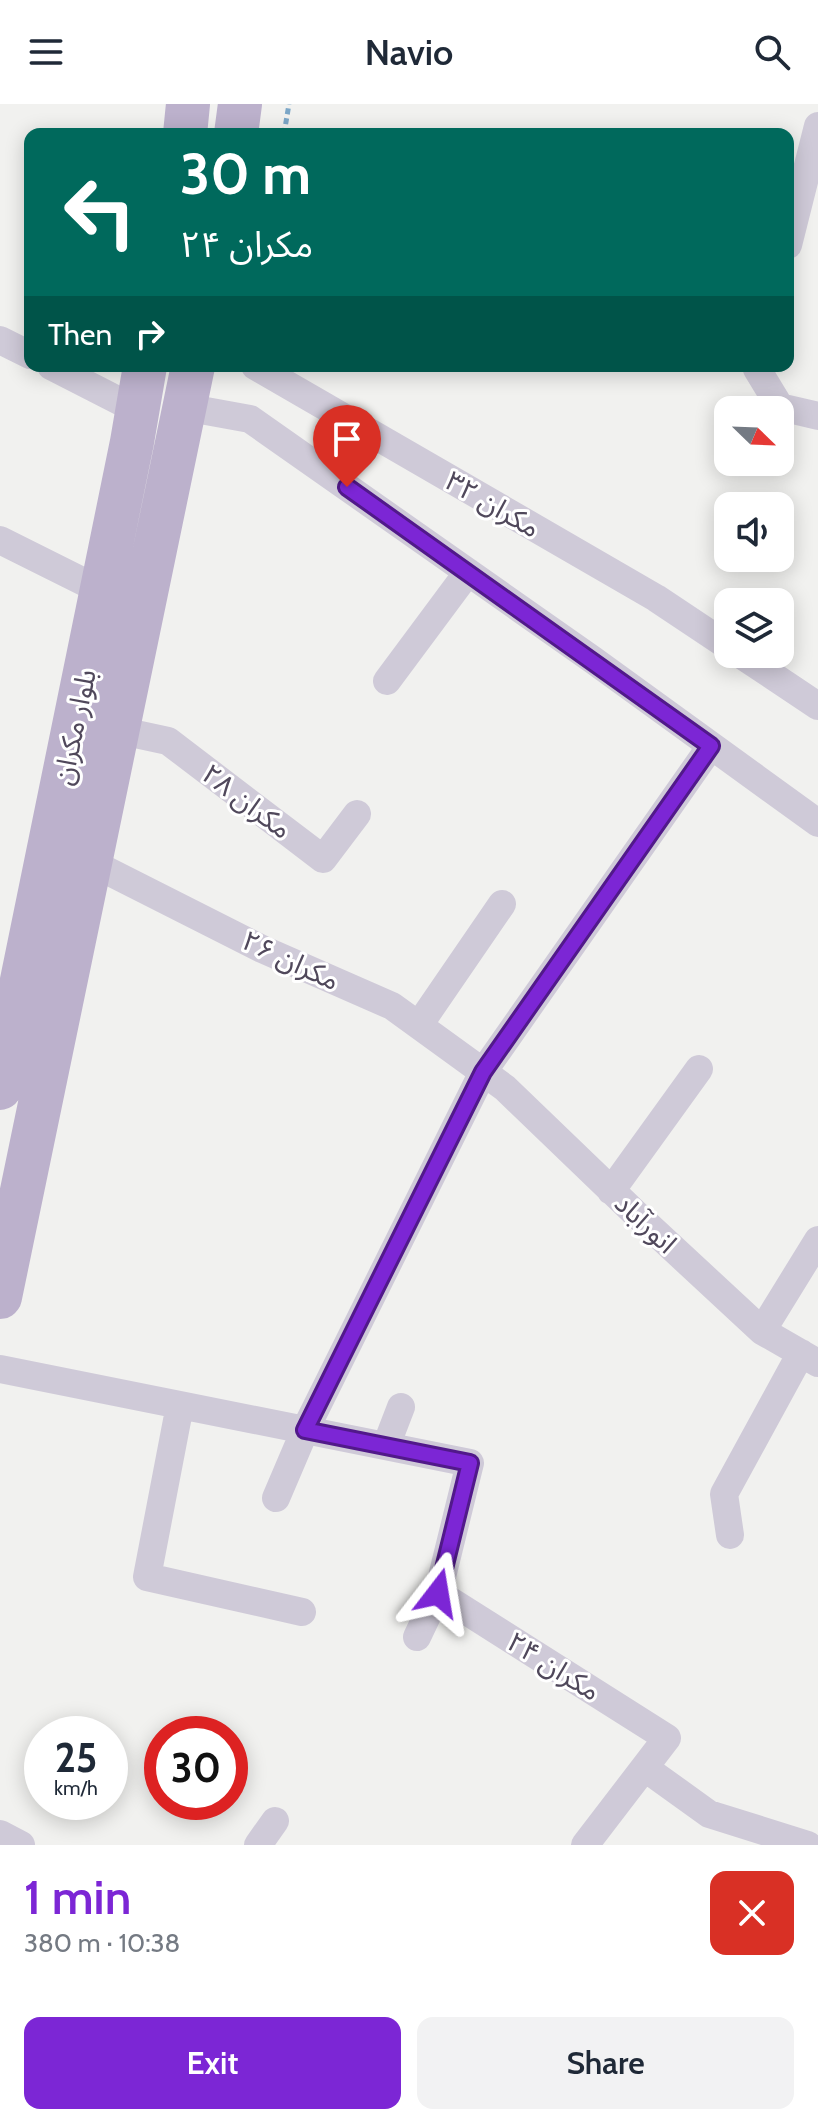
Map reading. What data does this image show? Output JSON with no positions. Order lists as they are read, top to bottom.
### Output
{
  "streets": {
    "main road": ["بلوار مکران"],
    "street": [
      "مکران ۳۲",
      "مکران ۲۸",
      "مکران ۲۶",
      "انورآباد",
      "مکران ۲۴"
    ]
  },
  "crossings": [
    ["مکران ۲۶", "انورآباد"]
  ],
  "north": "bottom right",
  "page": {
    "header": "Navio",
    "turn": ["30 m", "مکران ۲۴"],
    "then": "Then",
    "speed": "25 km/h",
    "limit": "30",
    "heading": ["1 min", "380 m · 10:38"],
    "buttons": ["Exit", "Share"]
  }
}
